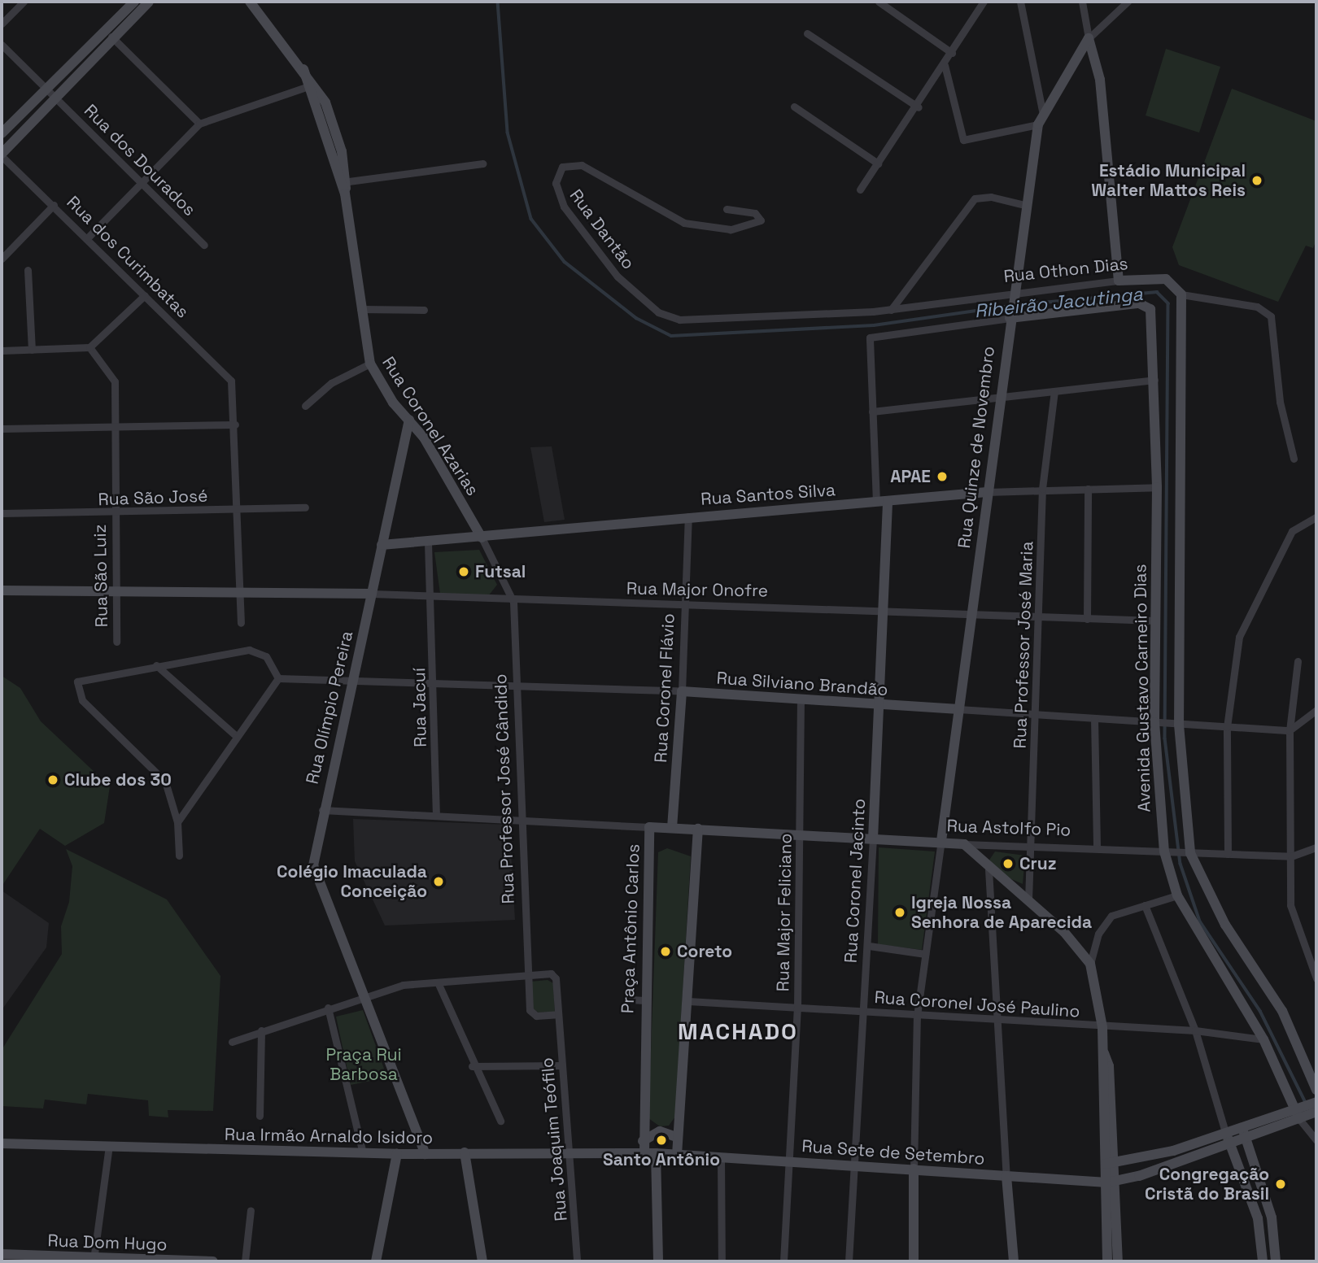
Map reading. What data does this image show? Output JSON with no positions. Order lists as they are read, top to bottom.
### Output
{
  "streets": {
    "street": [
      "Rua dos Dourados",
      "Rua Dantão",
      "Rua dos Curimbatas",
      "Rua Othon Dias",
      "Rua Coronel Azarias",
      "Rua Quinze de Novembro",
      "Rua Santos Silva",
      "Rua São José",
      "Rua São Luiz",
      "Rua Major Onofre",
      "Rua Professor José Maria",
      "Rua Silviano Brandão",
      "Rua Coronel Flávio",
      "Avenida Gustavo Carneiro Dias",
      "Rua Olímpio Pereira",
      "Rua Jacuí",
      "Rua Professor José Cândido",
      "Rua Astolfo Pio",
      "Rua Coronel Jacinto",
      "Rua Major Feliciano",
      "Praça Antônio Carlos",
      "Rua Coronel José Paulino",
      "Rua Irmão Arnaldo Isidoro",
      "Rua Joaquim Teófilo",
      "Rua Sete de Setembro",
      "Rua Dom Hugo"
    ]
  },
  "crossings": [
    ["Rua Dantão", "Rua Othon Dias"],
    ["Rua Othon Dias", "Rua Quinze de Novembro"],
    ["Rua Coronel Azarias", "Rua Santos Silva"],
    ["Rua Coronel Azarias", "Rua Olímpio Pereira"],
    ["Rua Quinze de Novembro", "Rua Santos Silva"],
    ["Rua Quinze de Novembro", "Rua Major Onofre"],
    ["Rua Quinze de Novembro", "Rua Silviano Brandão"],
    ["Rua Quinze de Novembro", "Avenida Gustavo Carneiro Dias"],
    ["Rua Quinze de Novembro", "Rua Astolfo Pio"],
    ["Rua Santos Silva", "Rua Professor José Maria"],
    ["Rua Santos Silva", "Rua Coronel Flávio"],
    ["Rua Santos Silva", "Avenida Gustavo Carneiro Dias"],
    ["Rua Santos Silva", "Rua Olímpio Pereira"],
    ["Rua Santos Silva", "Rua Jacuí"],
    ["Rua Santos Silva", "Rua Coronel Jacinto"],
    ["Rua São José", "Rua São Luiz"],
    ["Rua São Luiz", "Rua Major Onofre"],
    ["Rua Major Onofre", "Rua Professor José Maria"],
    ["Rua Major Onofre", "Rua Coronel Flávio"],
    ["Rua Major Onofre", "Avenida Gustavo Carneiro Dias"],
    ["Rua Major Onofre", "Rua Olímpio Pereira"],
    ["Rua Major Onofre", "Rua Jacuí"],
    ["Rua Major Onofre", "Rua Professor José Cândido"],
    ["Rua Major Onofre", "Rua Coronel Jacinto"],
    ["Rua Professor José Maria", "Rua Silviano Brandão"],
    ["Rua Professor José Maria", "Rua Astolfo Pio"],
    ["Rua Silviano Brandão", "Rua Coronel Flávio"],
    ["Rua Silviano Brandão", "Avenida Gustavo Carneiro Dias"],
    ["Rua Silviano Brandão", "Rua Olímpio Pereira"],
    ["Rua Silviano Brandão", "Rua Jacuí"],
    ["Rua Silviano Brandão", "Rua Professor José Cândido"],
    ["Rua Silviano Brandão", "Rua Coronel Jacinto"],
    ["Rua Silviano Brandão", "Rua Major Feliciano"],
    ["Rua Coronel Flávio", "Praça Antônio Carlos"],
    ["Avenida Gustavo Carneiro Dias", "Rua Astolfo Pio"],
    ["Avenida Gustavo Carneiro Dias", "Rua Coronel José Paulino"],
    ["Rua Professor José Cândido", "Rua Joaquim Teófilo"],
    ["Rua Astolfo Pio", "Rua Coronel Jacinto"],
    ["Rua Astolfo Pio", "Rua Major Feliciano"],
    ["Rua Astolfo Pio", "Praça Antônio Carlos"],
    ["Rua Coronel Jacinto", "Rua Coronel José Paulino"],
    ["Rua Coronel Jacinto", "Rua Sete de Setembro"],
    ["Rua Major Feliciano", "Rua Coronel José Paulino"],
    ["Rua Major Feliciano", "Rua Sete de Setembro"],
    ["Praça Antônio Carlos", "Rua Irmão Arnaldo Isidoro"],
    ["Rua Irmão Arnaldo Isidoro", "Rua Joaquim Teófilo"]
  ],
  "districts": ["MACHADO"],
  "water": ["Ribeirão Jacutinga"],
  "parks": ["Praça Rui Barbosa"],
  "places": [
    "Estádio Municipal Walter Mattos Reis",
    "APAE",
    "Futsal",
    "Clube dos 30",
    "Cruz",
    "Colégio Imaculada Conceição",
    "Igreja Nossa Senhora de Aparecida",
    "Coreto",
    "Santo Antônio",
    "Congregação Cristã do Brasil"
  ]
}
